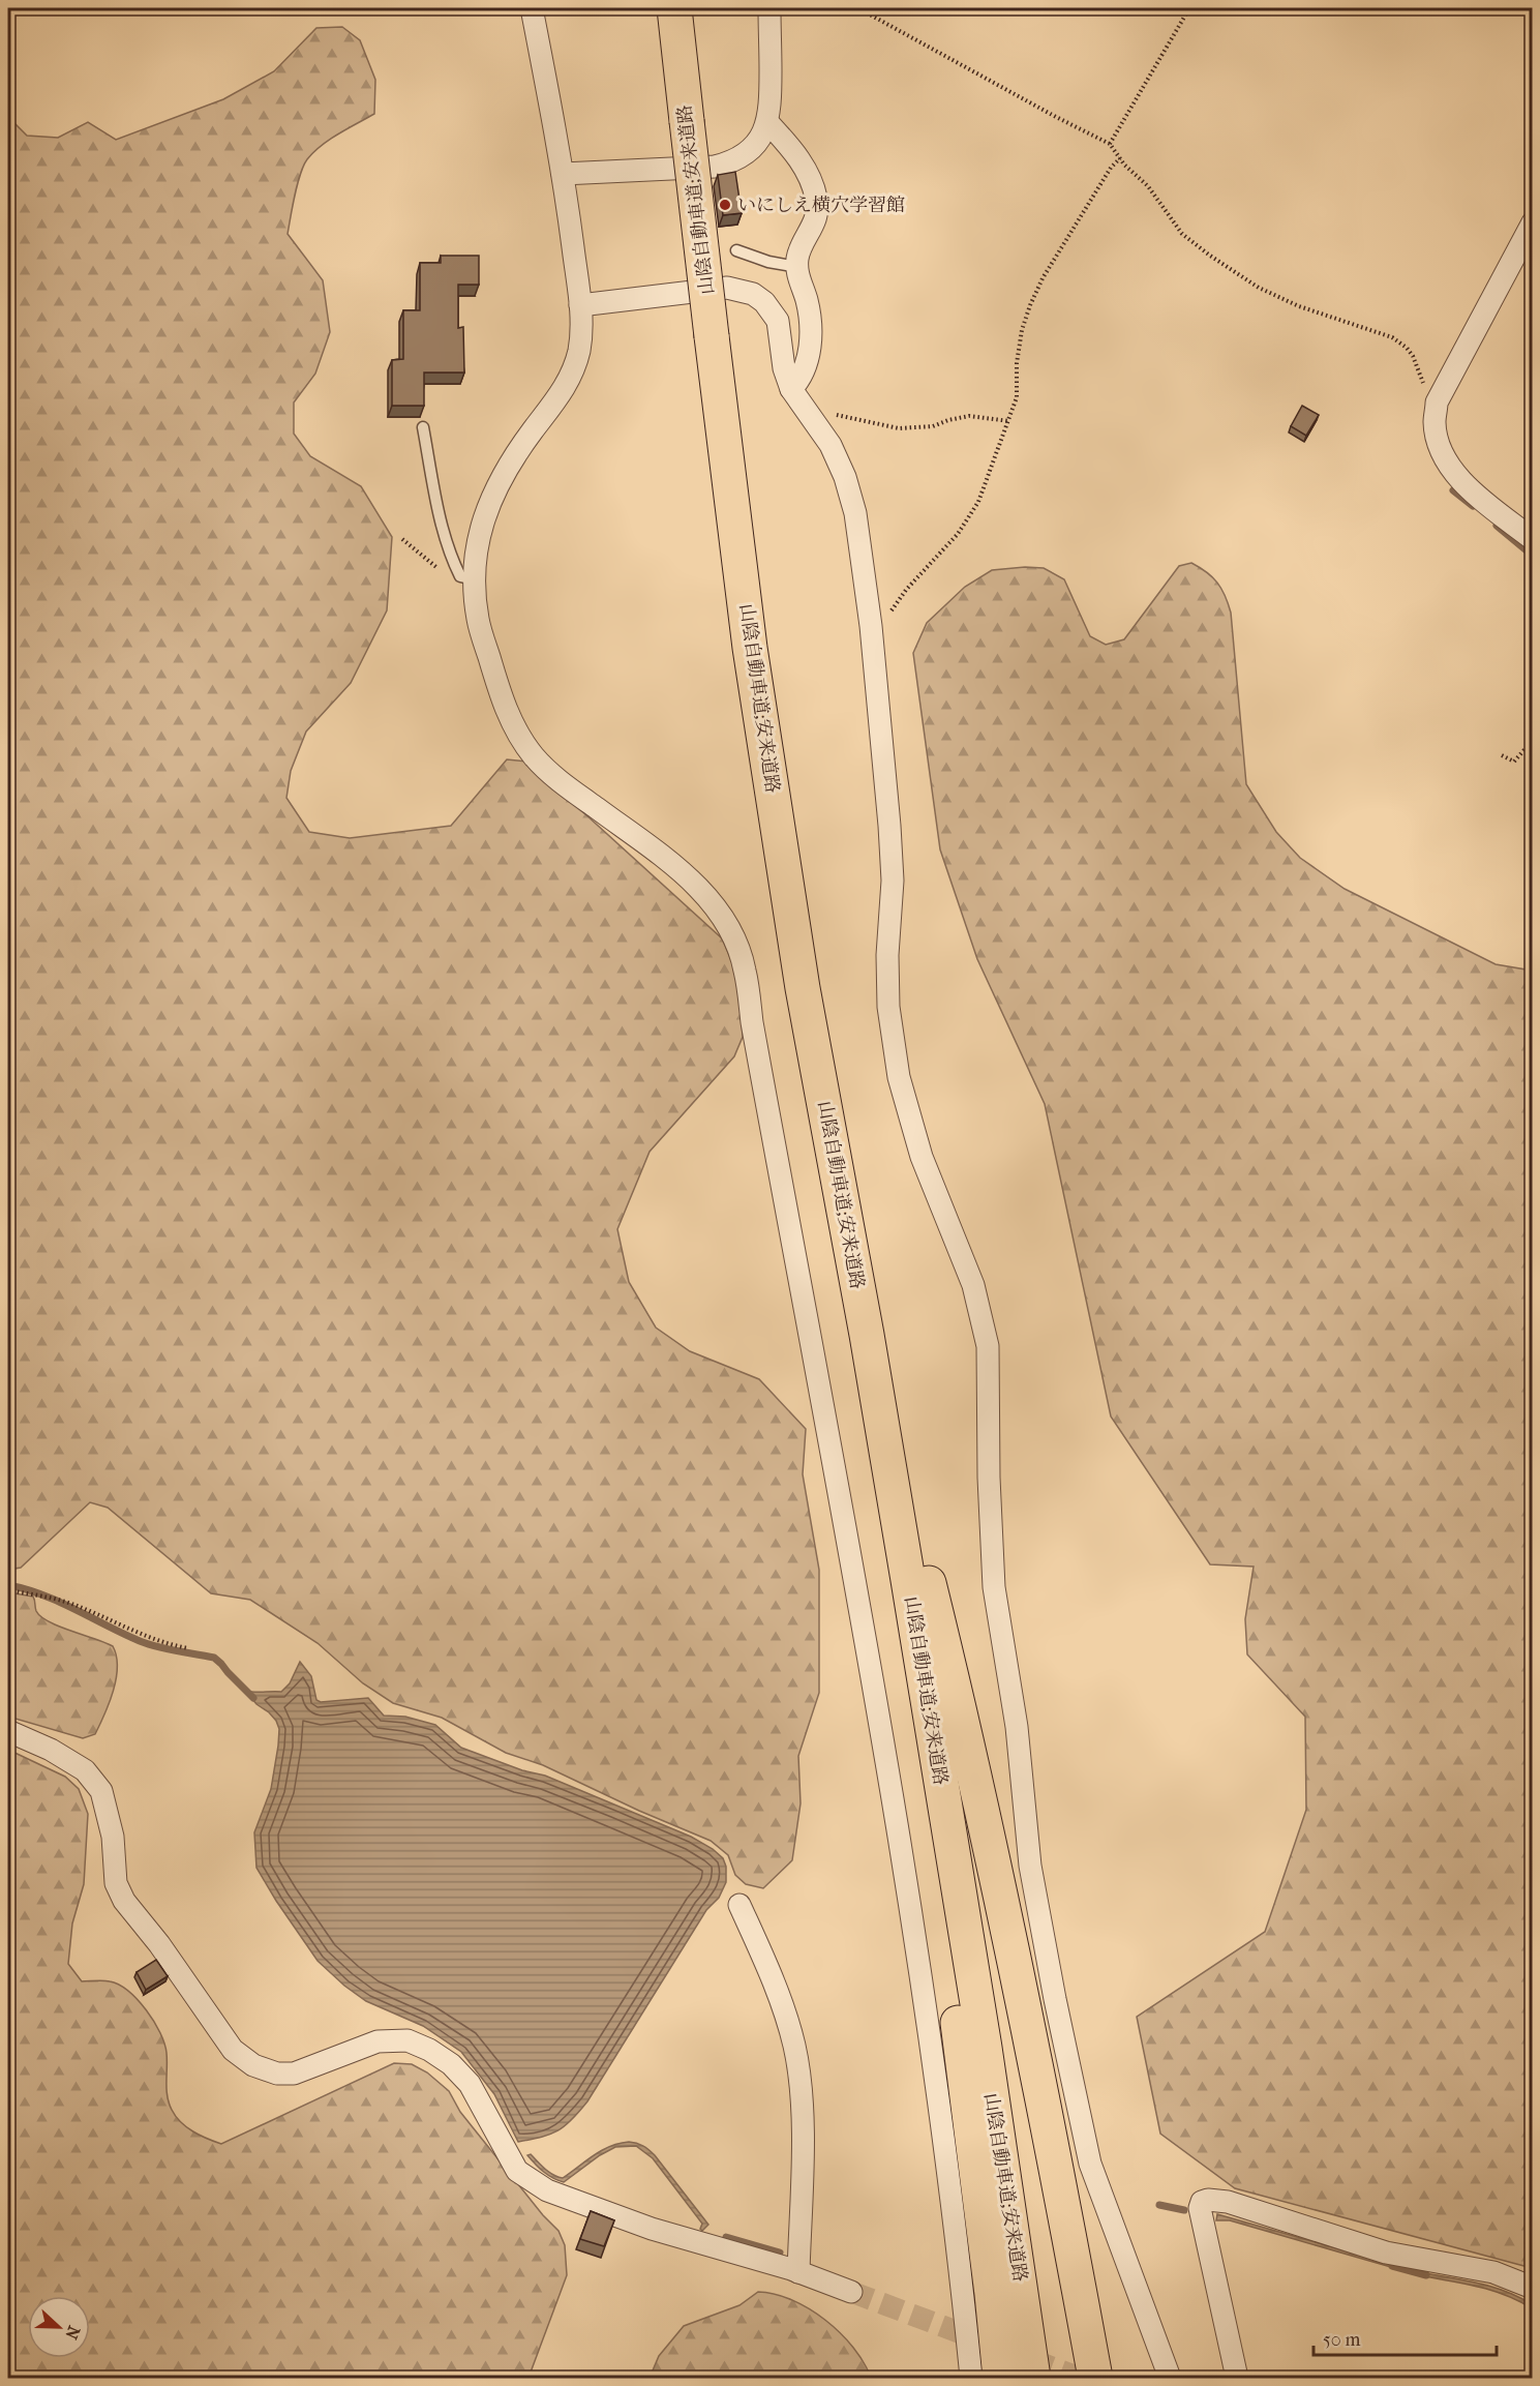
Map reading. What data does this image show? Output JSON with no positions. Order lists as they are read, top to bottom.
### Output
{
  "streets": {
    "highway": ["山陰自動車道;安来道路"]
  },
  "places": ["いにしえ横穴学習館"],
  "scale_bar": "50 m",
  "north": "right"
}
